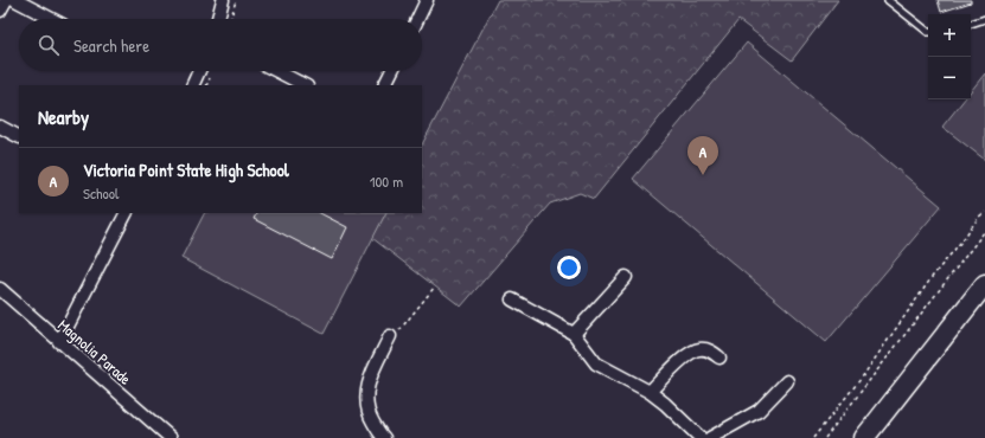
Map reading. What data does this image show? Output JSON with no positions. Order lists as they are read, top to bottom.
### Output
{
  "streets": {
    "street": ["Magnolia Parade"]
  },
  "page": {
    "map_buttons": ["+", "−"],
    "search": "Search here",
    "heading": "Nearby",
    "pins": "A",
    "list": [
      {
        "mark": "A",
        "name": "Victoria Point State High School",
        "note": "School",
        "value": "100 m"
      }
    ]
  }
}
